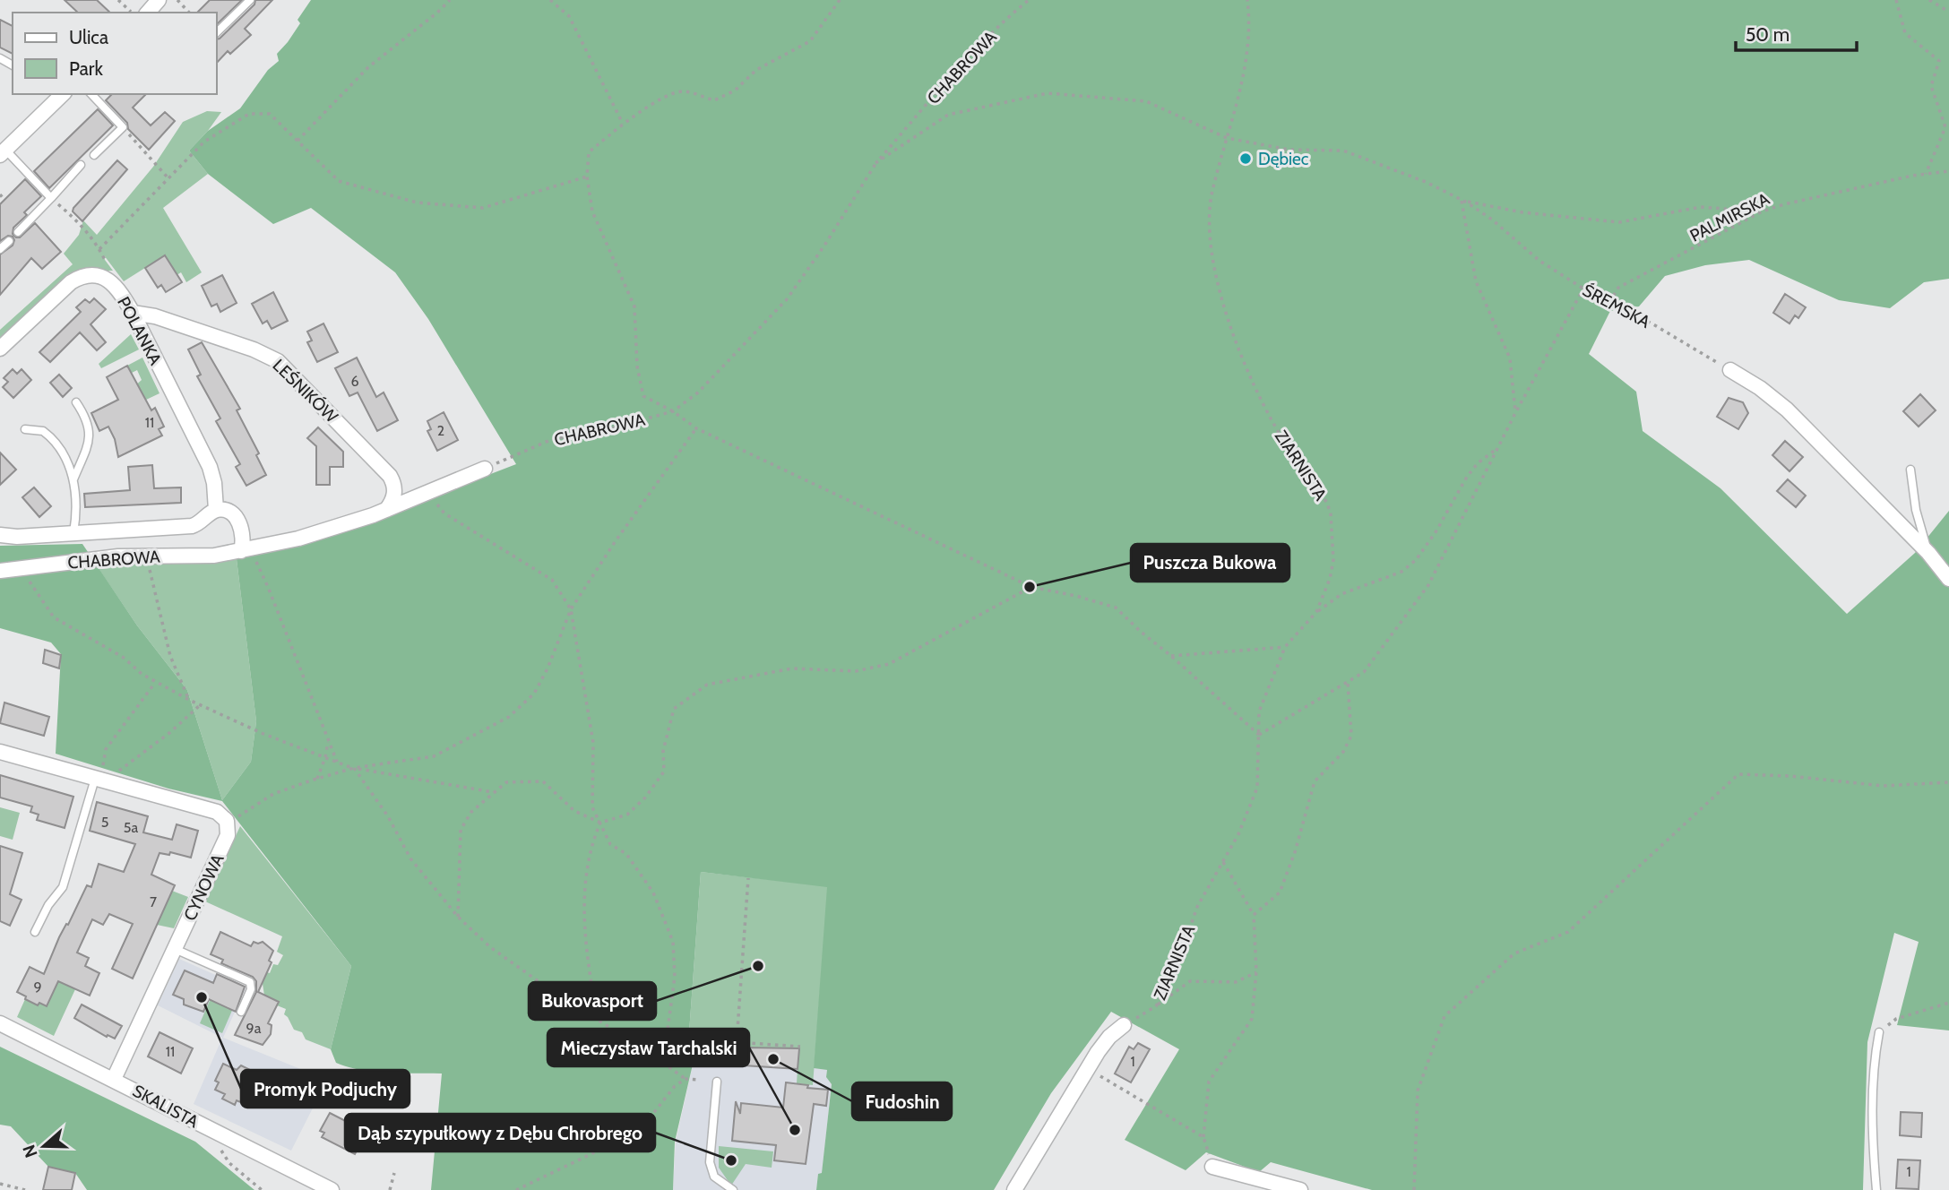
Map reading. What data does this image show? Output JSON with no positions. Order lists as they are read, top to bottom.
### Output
{
  "streets": {
    "street": [
      "CHABROWA",
      "POLANKA",
      "LEŚNIKÓW",
      "CYNOWA",
      "SKALISTA"
    ],
    "path": ["PALMIRSKA", "ŚREMSKA", "ZIARNISTA"]
  },
  "crossings": [
    ["CHABROWA", "ŚREMSKA"],
    ["CHABROWA", "LEŚNIKÓW"],
    ["PALMIRSKA", "ŚREMSKA"],
    ["ŚREMSKA", "ZIARNISTA"],
    ["POLANKA", "LEŚNIKÓW"],
    ["CYNOWA", "SKALISTA"]
  ],
  "places": [
    "Dębiec",
    "Puszcza Bukowa",
    "Bukovasport",
    "Promyk Podjuchy",
    "Fudoshin",
    "Mieczysław Tarchalski",
    "Dąb szypułkowy z Dębu Chrobrego"
  ],
  "house_numbers": [
    "6",
    "11",
    "2",
    "5",
    "5a",
    "7",
    "9",
    "9a",
    "11",
    "1",
    "1"
  ],
  "legend": ["Ulica", "Park"],
  "scale_bar": "50 m",
  "north": "left"
}
